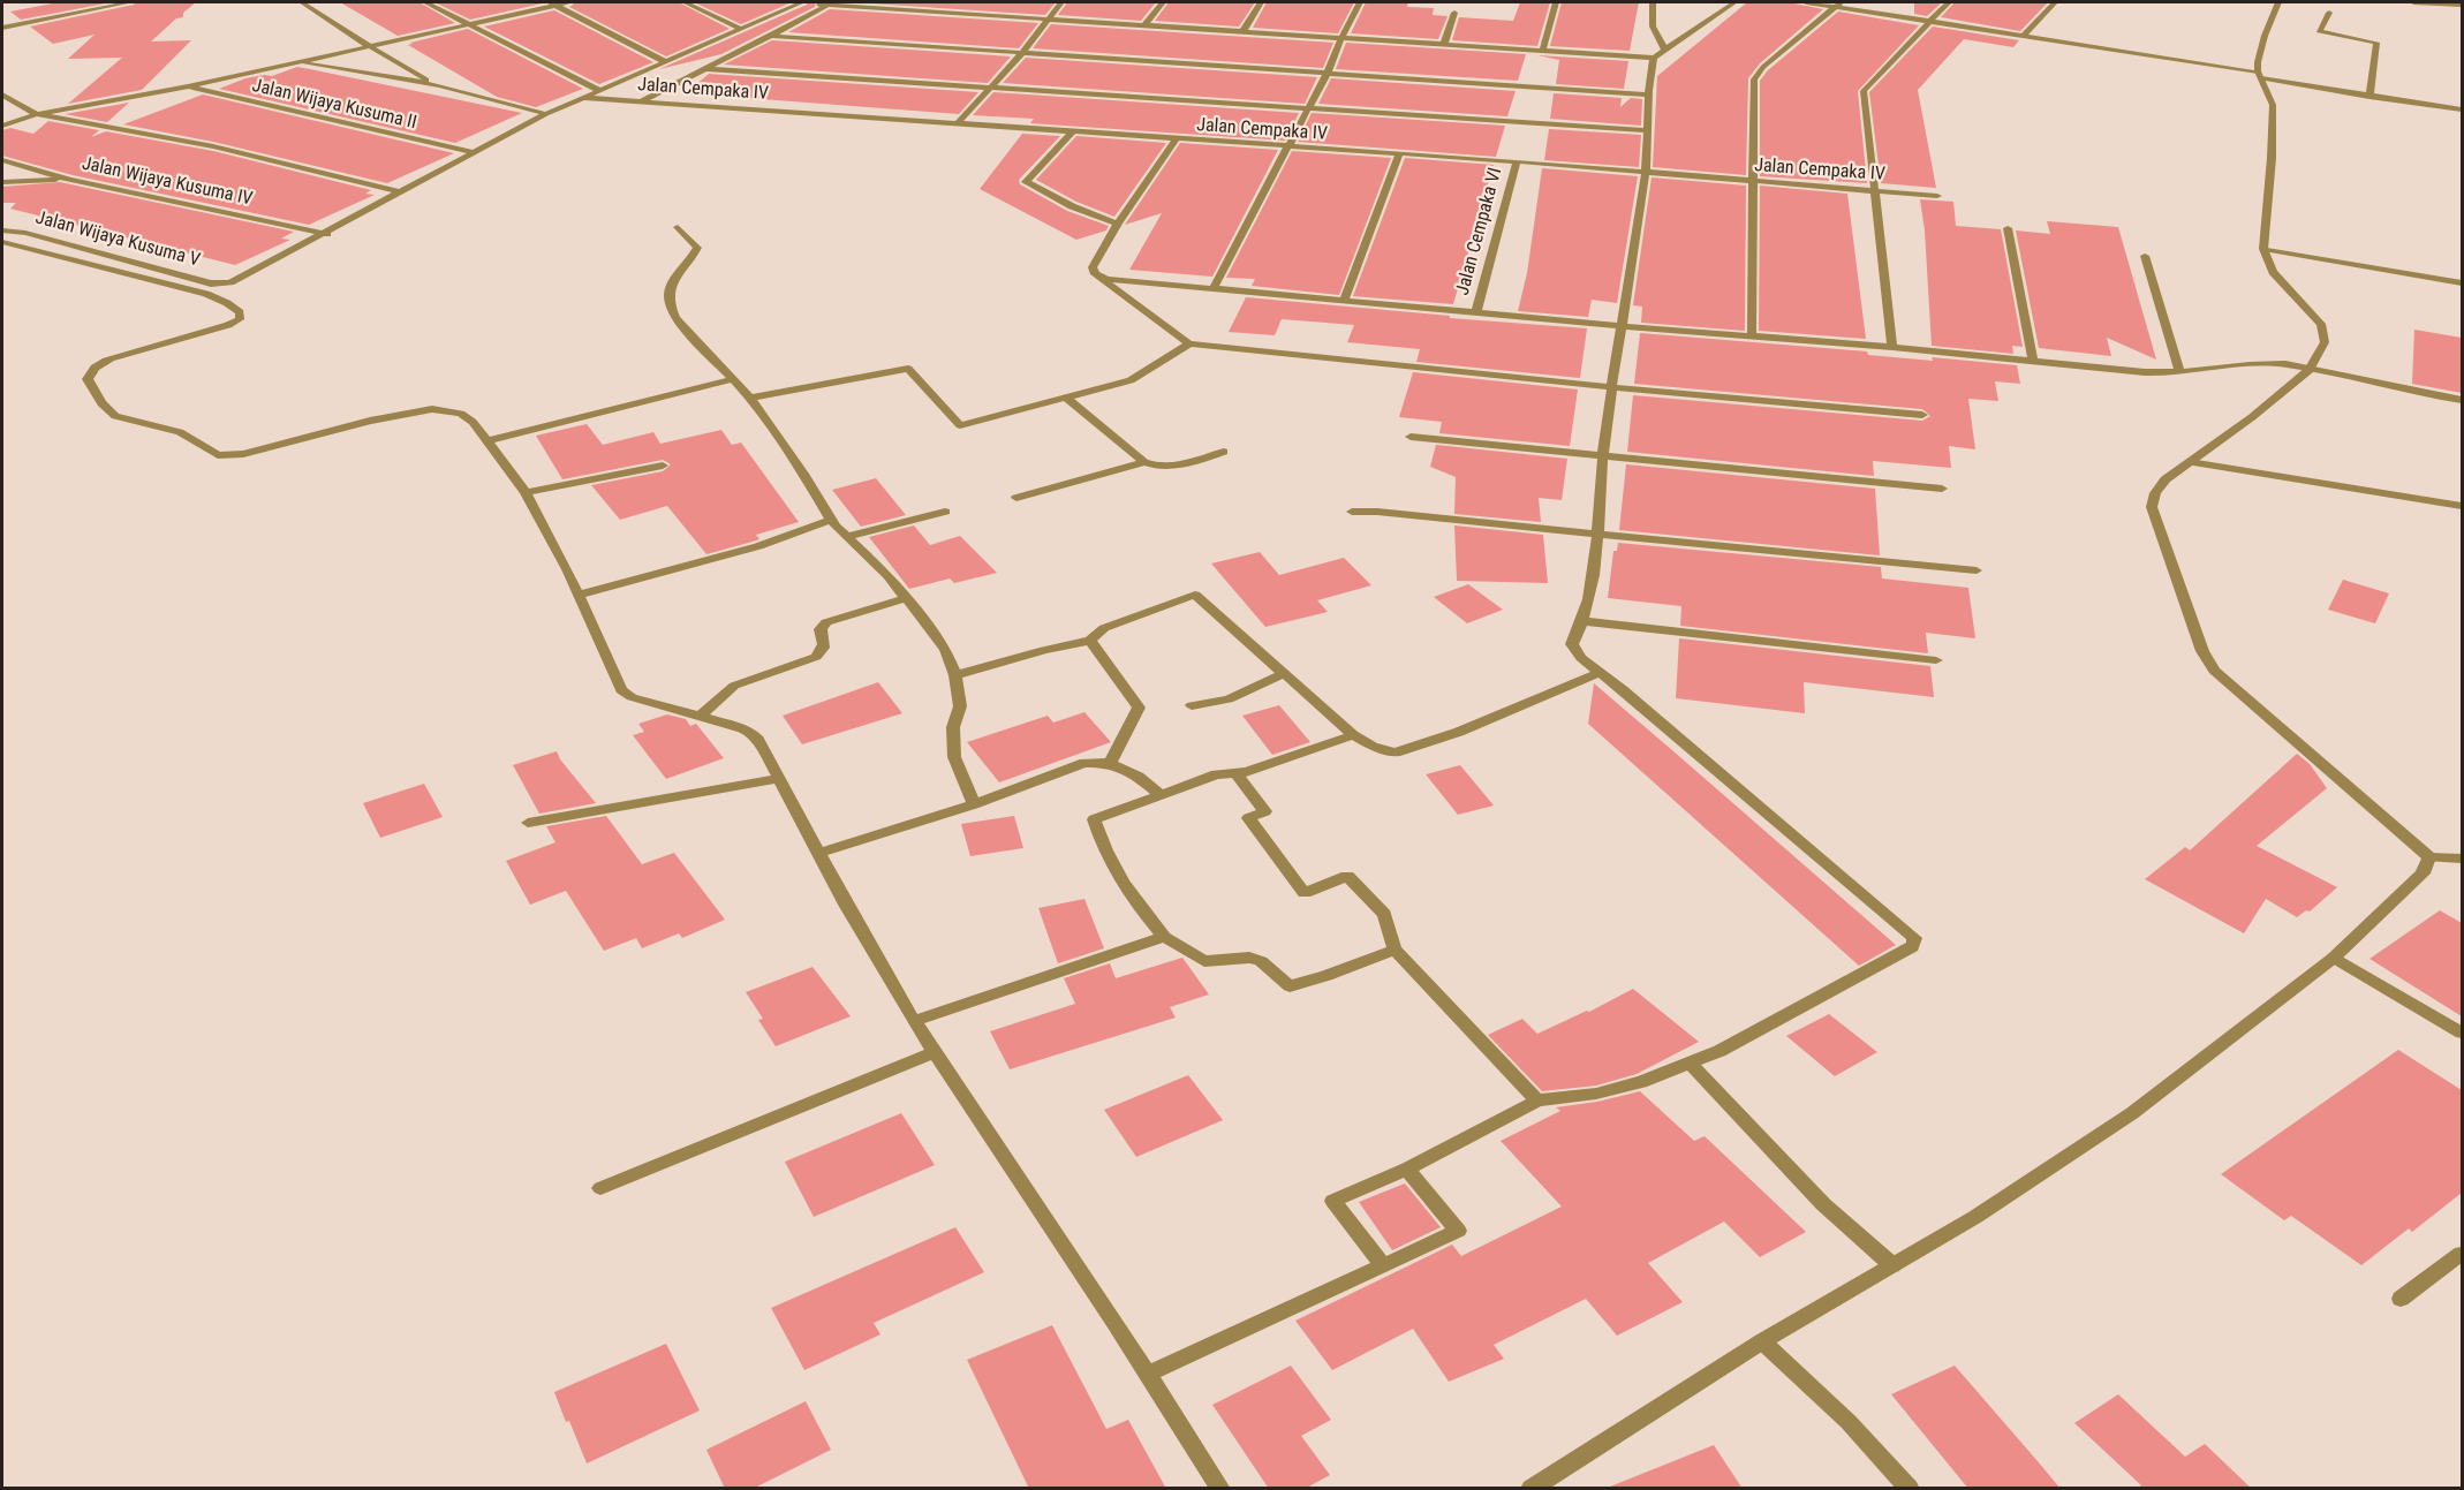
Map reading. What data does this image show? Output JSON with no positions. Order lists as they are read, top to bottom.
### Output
{
  "streets": {
    "street": [
      "Jalan Cempaka IV",
      "Jalan Wijaya Kusuma II",
      "Jalan Wijaya Kusuma IV",
      "Jalan Cempaka VI",
      "Jalan Wijaya Kusuma V"
    ]
  },
  "crossings": [
    ["Jalan Cempaka IV", "Jalan Cempaka VI"],
    ["Jalan Wijaya Kusuma IV", "Jalan Wijaya Kusuma V"]
  ]
}
